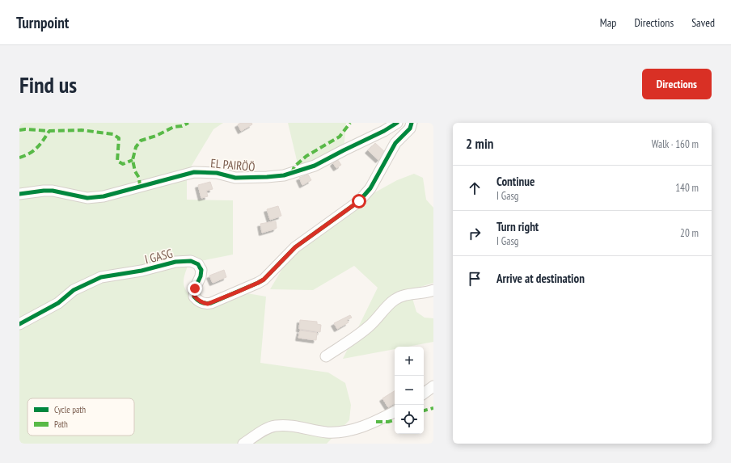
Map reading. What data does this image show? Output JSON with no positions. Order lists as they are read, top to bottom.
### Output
{
  "streets": {
    "street": ["EL PAIRÖÖ", "I GASG"]
  },
  "legend": ["Cycle path", "Path"],
  "page": {
    "header": "Turnpoint",
    "nav": ["Map", "Directions", "Saved"],
    "buttons": "Directions",
    "title": "Find us",
    "heading": ["2 min", "Walk · 160 m"],
    "list": [
      ["Continue", "I Gasg", "140 m"],
      ["Turn right", "I Gasg", "20 m"],
      "Arrive at destination"
    ],
    "map_buttons": ["+", "−"]
  }
}
